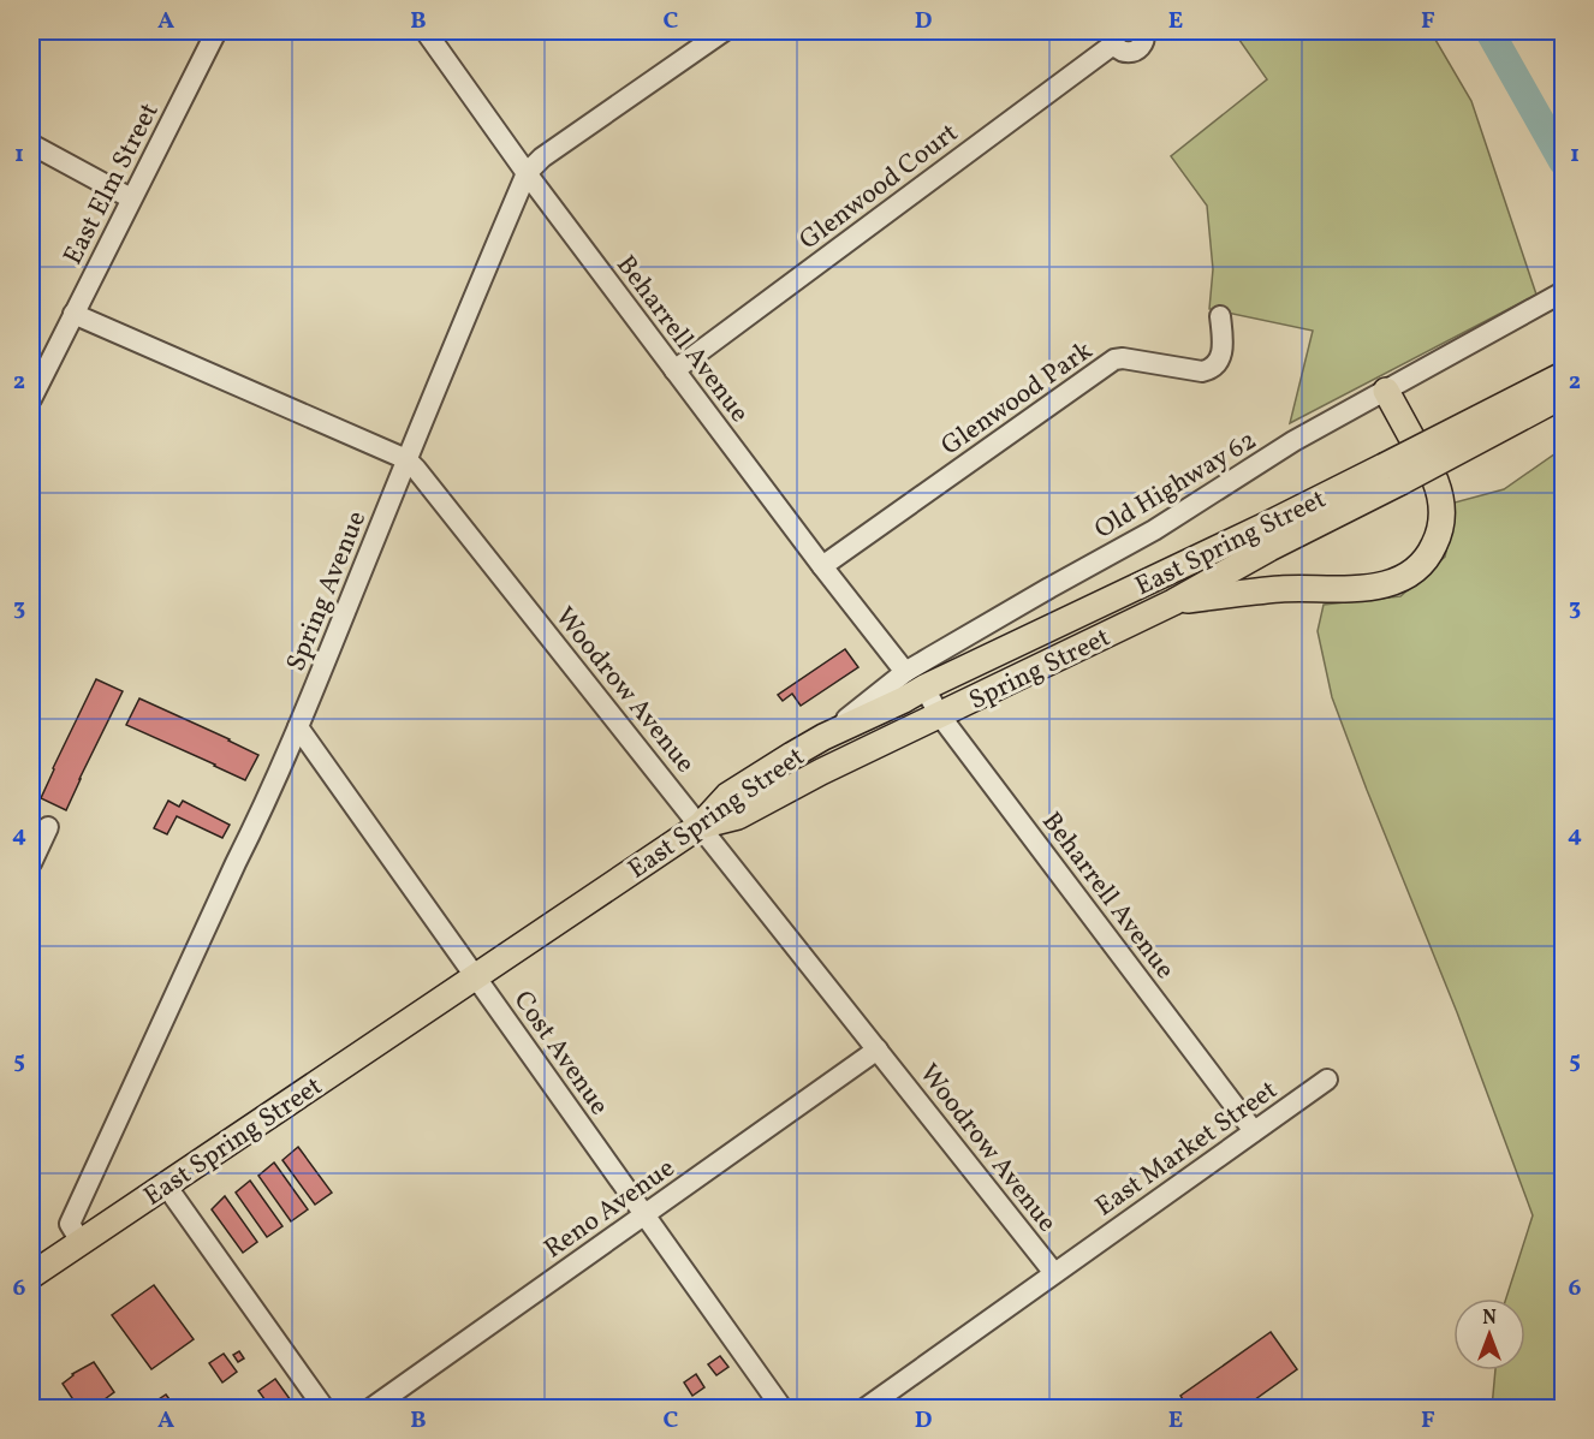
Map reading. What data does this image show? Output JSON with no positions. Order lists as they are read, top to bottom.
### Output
{
  "streets": {
    "main road": ["East Spring Street", "Spring Street"],
    "street": [
      "East Elm Street",
      "Glenwood Court",
      "Beharrell Avenue",
      "Glenwood Park",
      "Old Highway 62",
      "Spring Avenue",
      "Woodrow Avenue",
      "Cost Avenue",
      "East Market Street",
      "Reno Avenue"
    ]
  },
  "crossings": [
    ["East Elm Street", "Woodrow Avenue"],
    ["Glenwood Court", "Beharrell Avenue"],
    ["Beharrell Avenue", "Glenwood Park"],
    ["Beharrell Avenue", "Old Highway 62"],
    ["Beharrell Avenue", "East Spring Street"],
    ["Beharrell Avenue", "Spring Avenue"],
    ["Beharrell Avenue", "Spring Street"],
    ["Beharrell Avenue", "East Market Street"],
    ["Old Highway 62", "East Spring Street"],
    ["East Spring Street", "Spring Avenue"],
    ["East Spring Street", "Spring Street"],
    ["East Spring Street", "Woodrow Avenue"],
    ["East Spring Street", "Cost Avenue"],
    ["Spring Avenue", "Woodrow Avenue"],
    ["Spring Avenue", "Cost Avenue"],
    ["Spring Street", "Woodrow Avenue"],
    ["Woodrow Avenue", "East Market Street"],
    ["Woodrow Avenue", "Reno Avenue"],
    ["Cost Avenue", "Reno Avenue"]
  ],
  "north": "top",
  "grid": {
    "columns": [
      "A",
      "B",
      "C",
      "D",
      "E",
      "F"
    ],
    "rows": [
      "1",
      "2",
      "3",
      "4",
      "5",
      "6"
    ]
  }
}
